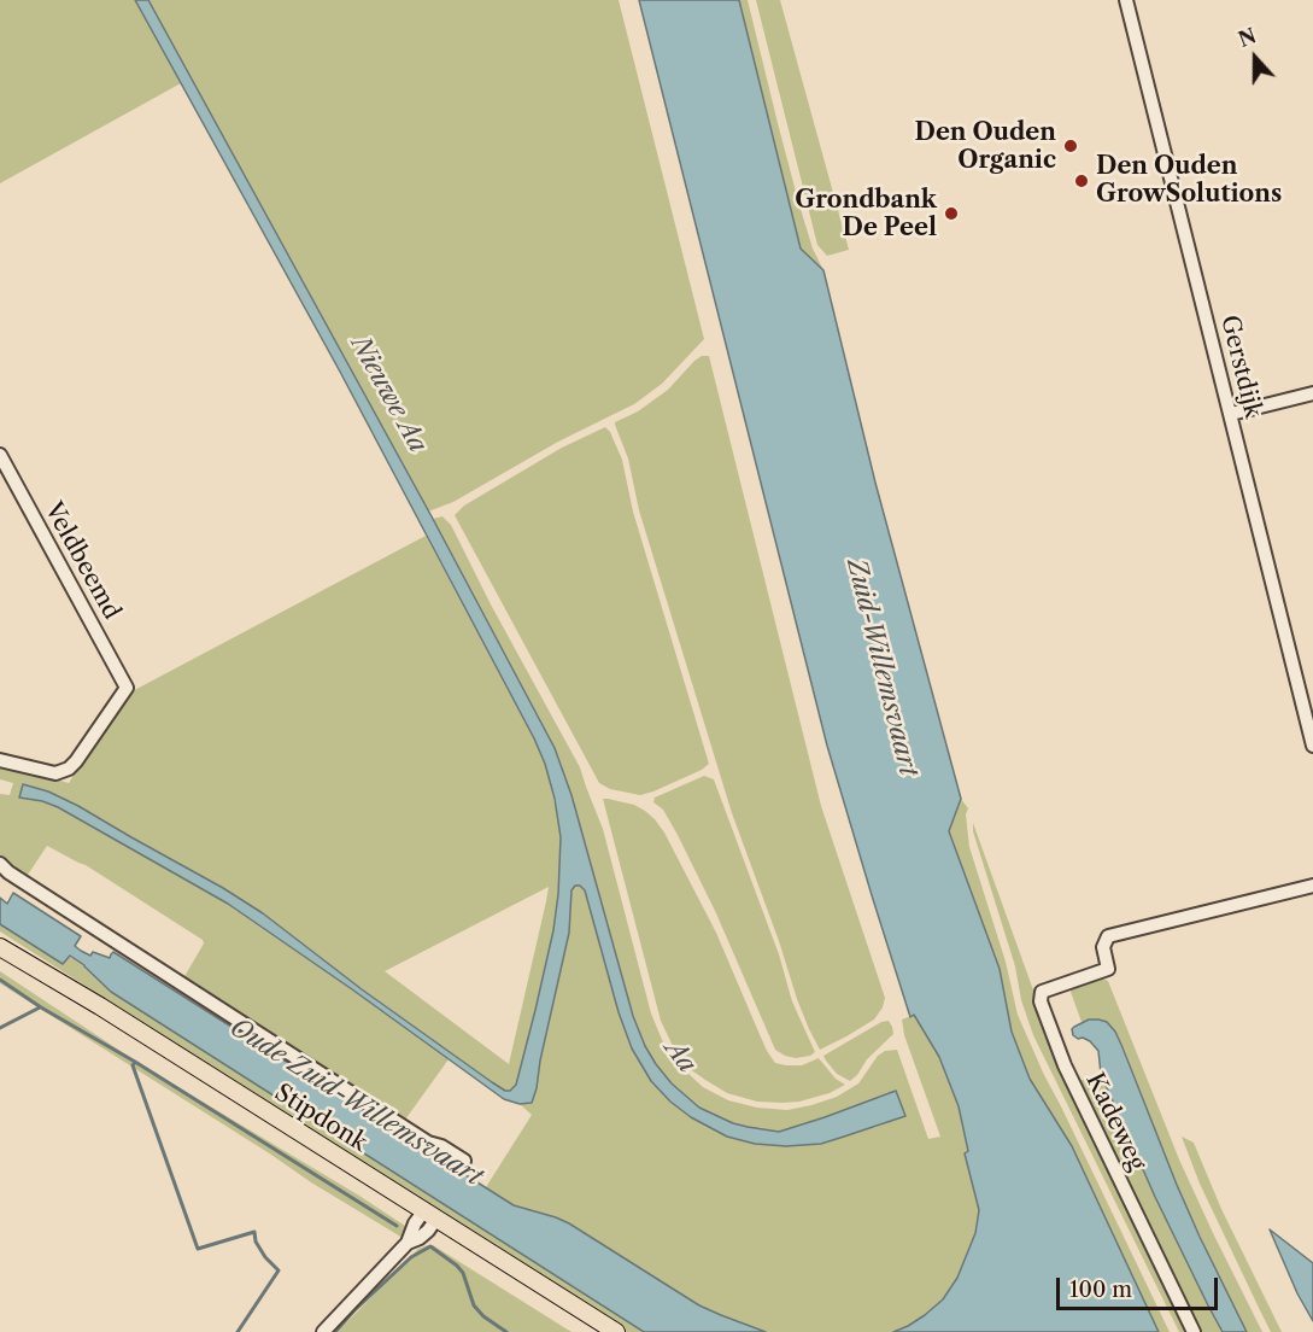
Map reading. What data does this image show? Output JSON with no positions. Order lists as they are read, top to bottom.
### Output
{
  "streets": {
    "main road": ["Stipdonk"],
    "street": ["Gerstdijk", "Veldbeemd", "Kadeweg"]
  },
  "water": [
    "Nieuwe Aa",
    "Zuid-Willemsvaart",
    "Aa",
    "Oude Zuid-Willemsvaart"
  ],
  "places": ["Den Ouden Organic", "Den Ouden GrowSolutions", "Grondbank De Peel"],
  "scale_bar": "100 m",
  "north": "top"
}
